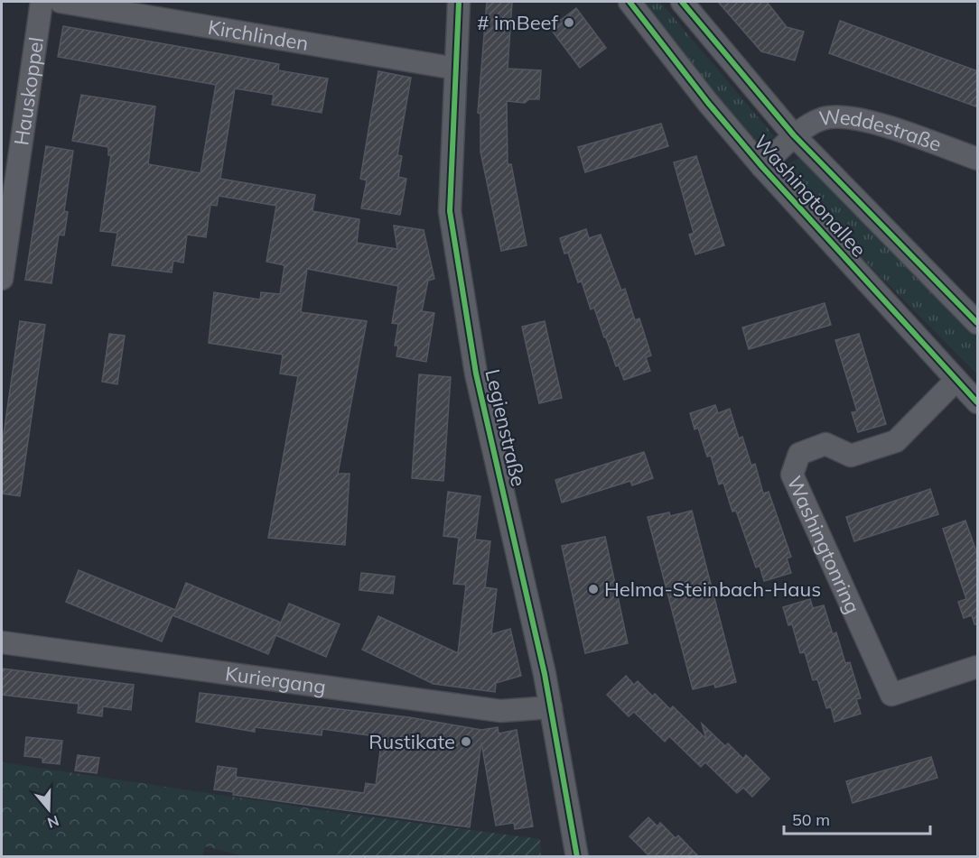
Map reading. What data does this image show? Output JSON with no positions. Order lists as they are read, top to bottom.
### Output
{
  "streets": {
    "street": [
      "Kirchlinden",
      "Hauskoppel",
      "Weddestraße",
      "Washingtonallee",
      "Legienstraße",
      "Washingtonring",
      "Kuriergang"
    ]
  },
  "crossings": [
    ["Kirchlinden", "Legienstraße"],
    ["Weddestraße", "Washingtonallee"],
    ["Washingtonallee", "Washingtonring"],
    ["Legienstraße", "Kuriergang"]
  ],
  "places": ["# imBeef", "Helma-Steinbach-Haus", "Rustikate"],
  "scale_bar": "50 m",
  "north": "bottom"
}
